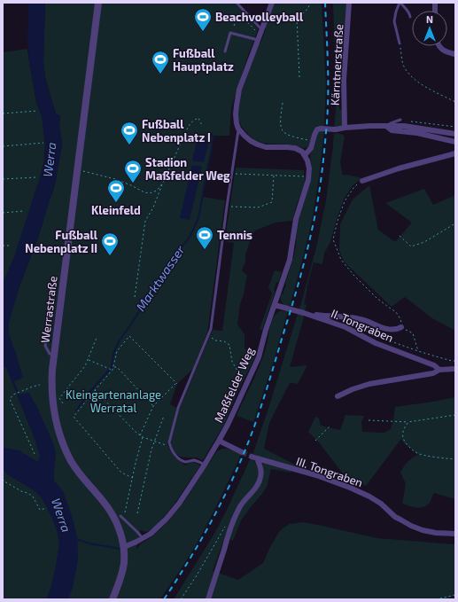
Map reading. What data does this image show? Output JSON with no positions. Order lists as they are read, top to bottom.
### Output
{
  "streets": {
    "street": [
      "Kärntnerstraße",
      "Werrastraße",
      "II. Tongraben",
      "Maßfelder Weg",
      "III. Tongraben"
    ]
  },
  "crossings": [
    ["Werrastraße", "Maßfelder Weg"],
    ["II. Tongraben", "Maßfelder Weg"]
  ],
  "water": ["Werra", "Marktwasser"],
  "parks": ["Kleingartenanlage Werratal"],
  "places": {
    "sports": [
      "Beachvolleyball",
      "Fußball Hauptplatz",
      "Fußball Nebenplatz I",
      "Stadion Maßfelder Weg",
      "Kleinfeld",
      "Tennis",
      "Fußball Nebenplatz II"
    ]
  },
  "north": "top"
}
